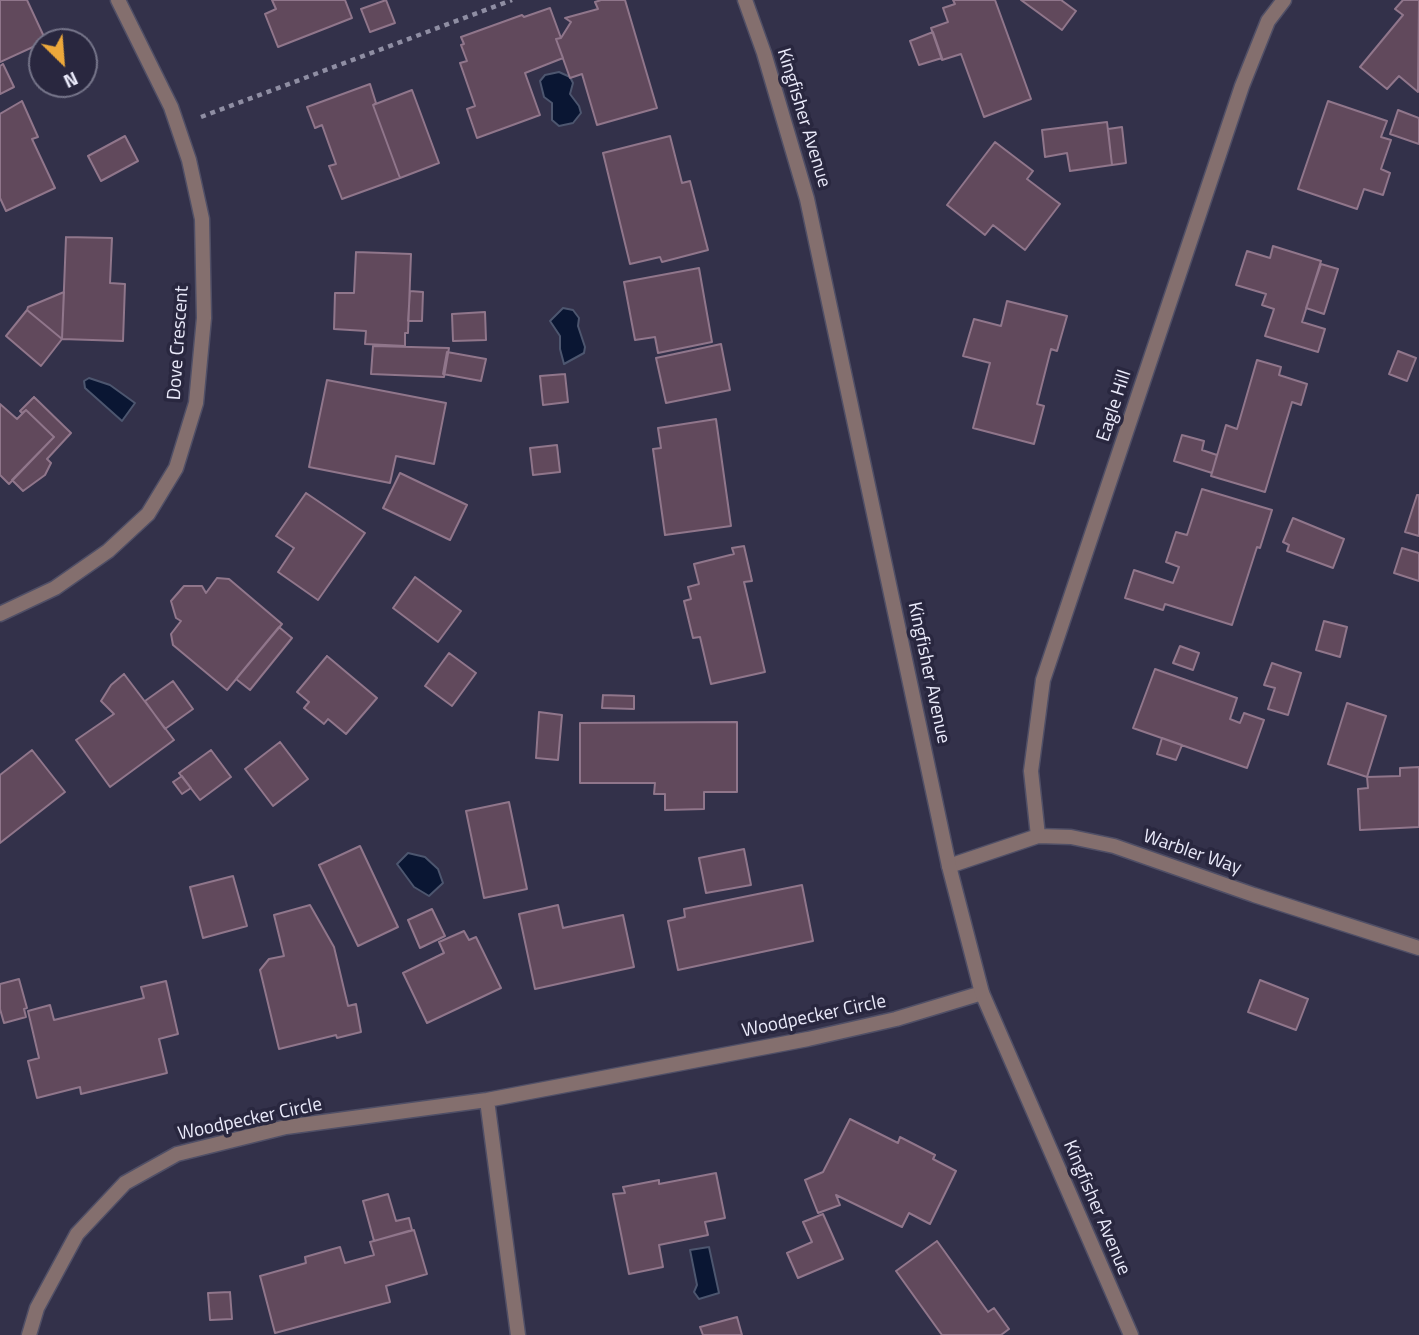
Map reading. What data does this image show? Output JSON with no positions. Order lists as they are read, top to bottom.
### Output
{
  "streets": {
    "street": [
      "Kingfisher Avenue",
      "Dove Crescent",
      "Eagle Hill",
      "Warbler Way",
      "Woodpecker Circle"
    ]
  },
  "crossings": [
    ["Kingfisher Avenue", "Warbler Way"],
    ["Kingfisher Avenue", "Woodpecker Circle"],
    ["Eagle Hill", "Warbler Way"]
  ],
  "north": "bottom right"
}
